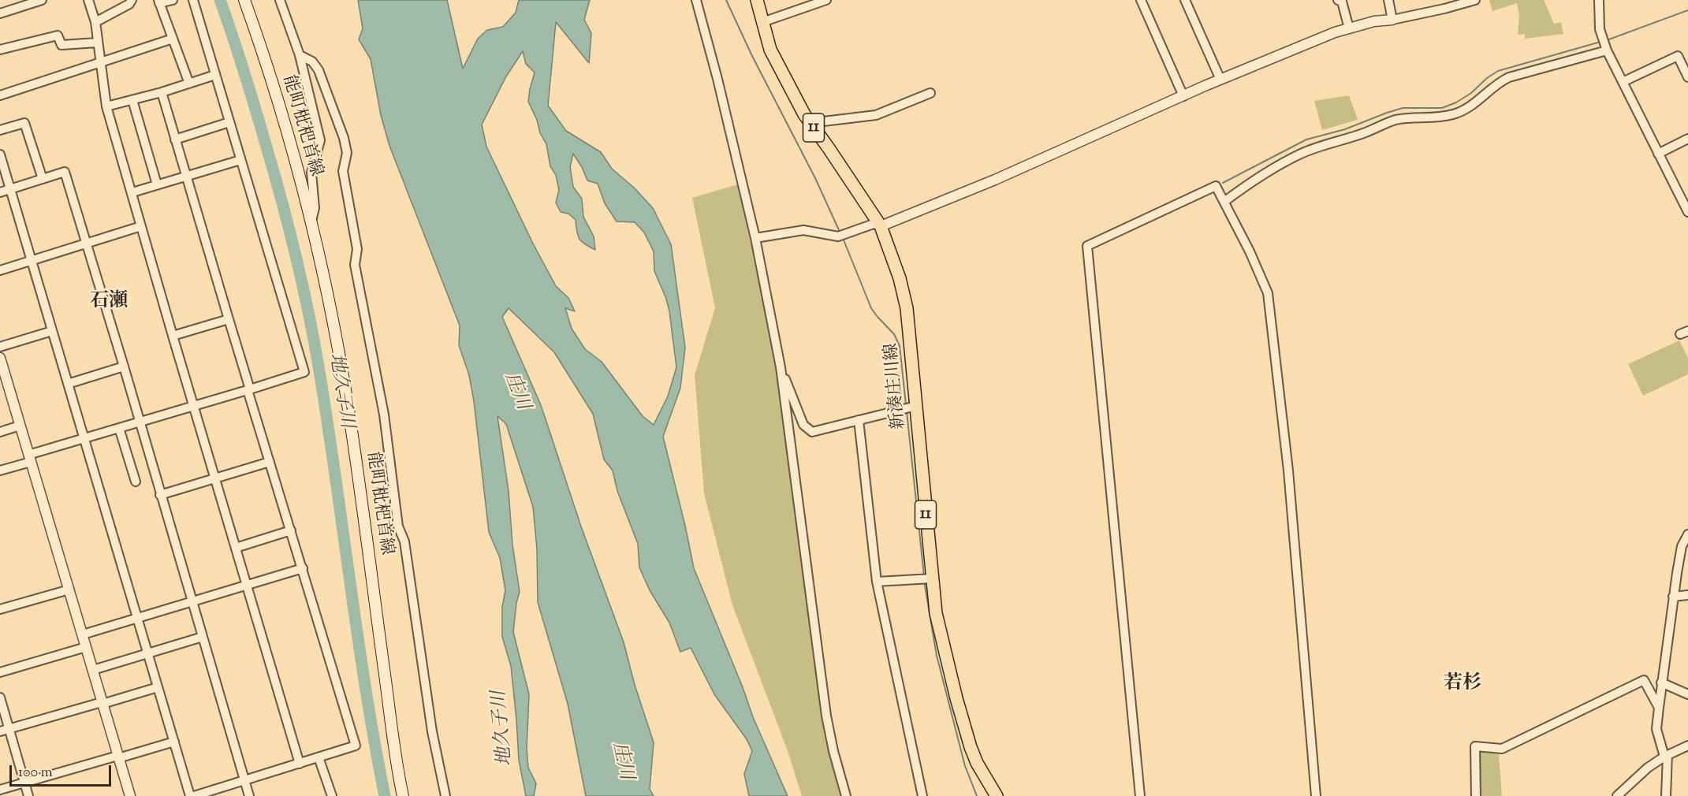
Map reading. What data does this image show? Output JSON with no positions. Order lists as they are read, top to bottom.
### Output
{
  "streets": {
    "main road": ["能町枇杷首線", "11", "新湊庄川線"]
  },
  "districts": ["石瀬", "若杉"],
  "water": ["地久子川", "庄川"],
  "scale_bar": "100 m"
}
